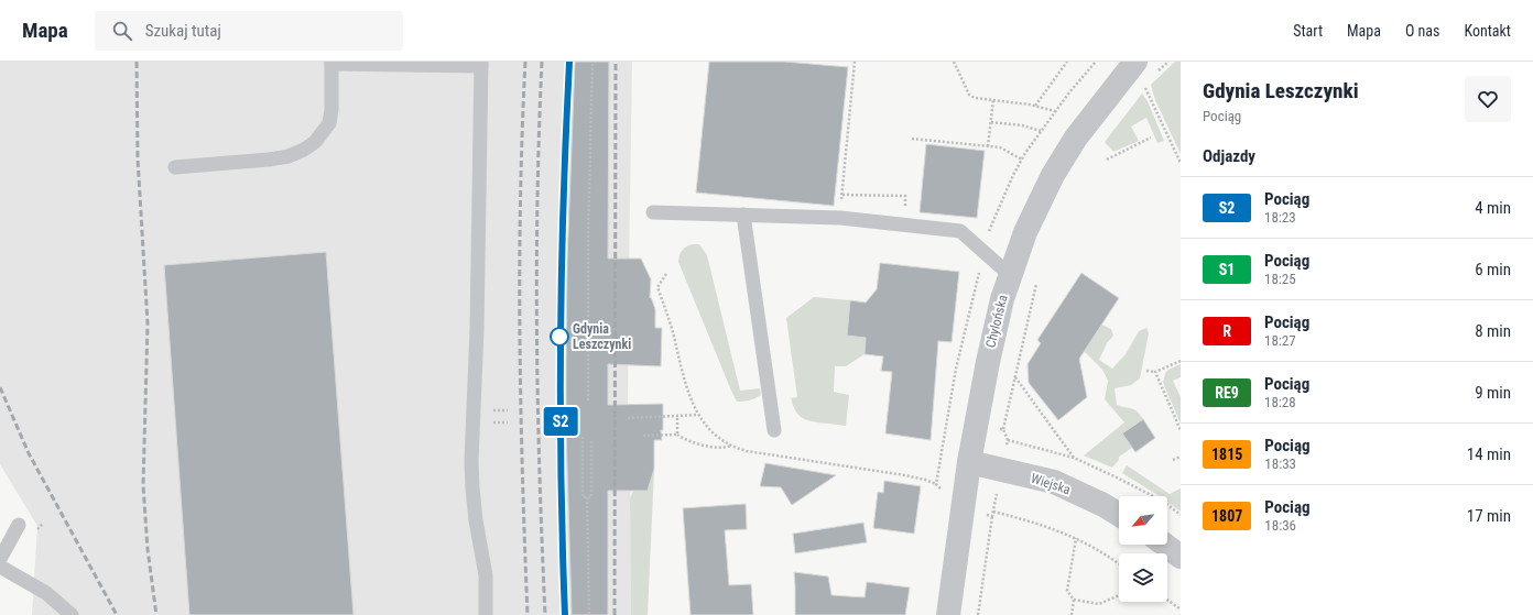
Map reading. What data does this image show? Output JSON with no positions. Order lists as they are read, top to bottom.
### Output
{
  "streets": {
    "street": ["Chylońska", "Wiejska"]
  },
  "crossings": [
    ["Chylońska", "Wiejska"]
  ],
  "places": ["Gdynia Leszczynki"],
  "north": "bottom left",
  "page": {
    "header": "Mapa",
    "search": "Szukaj tutaj",
    "nav": [
      "Start",
      "Mapa",
      "O nas",
      "Kontakt"
    ],
    "on_map": "S2",
    "heading": [
      ["Gdynia Leszczynki", "Pociąg"],
      "Odjazdy"
    ],
    "list": [
      {
        "mark": "S2",
        "name": "Pociąg",
        "note": "18:23",
        "value": "4 min"
      },
      {
        "mark": "S1",
        "name": "Pociąg",
        "note": "18:25",
        "value": "6 min"
      },
      {
        "mark": "R",
        "name": "Pociąg",
        "note": "18:27",
        "value": "8 min"
      },
      {
        "mark": "RE9",
        "name": "Pociąg",
        "note": "18:28",
        "value": "9 min"
      },
      {
        "mark": "1815",
        "name": "Pociąg",
        "note": "18:33",
        "value": "14 min"
      },
      {
        "mark": "1807",
        "name": "Pociąg",
        "note": "18:36",
        "value": "17 min"
      }
    ]
  }
}
